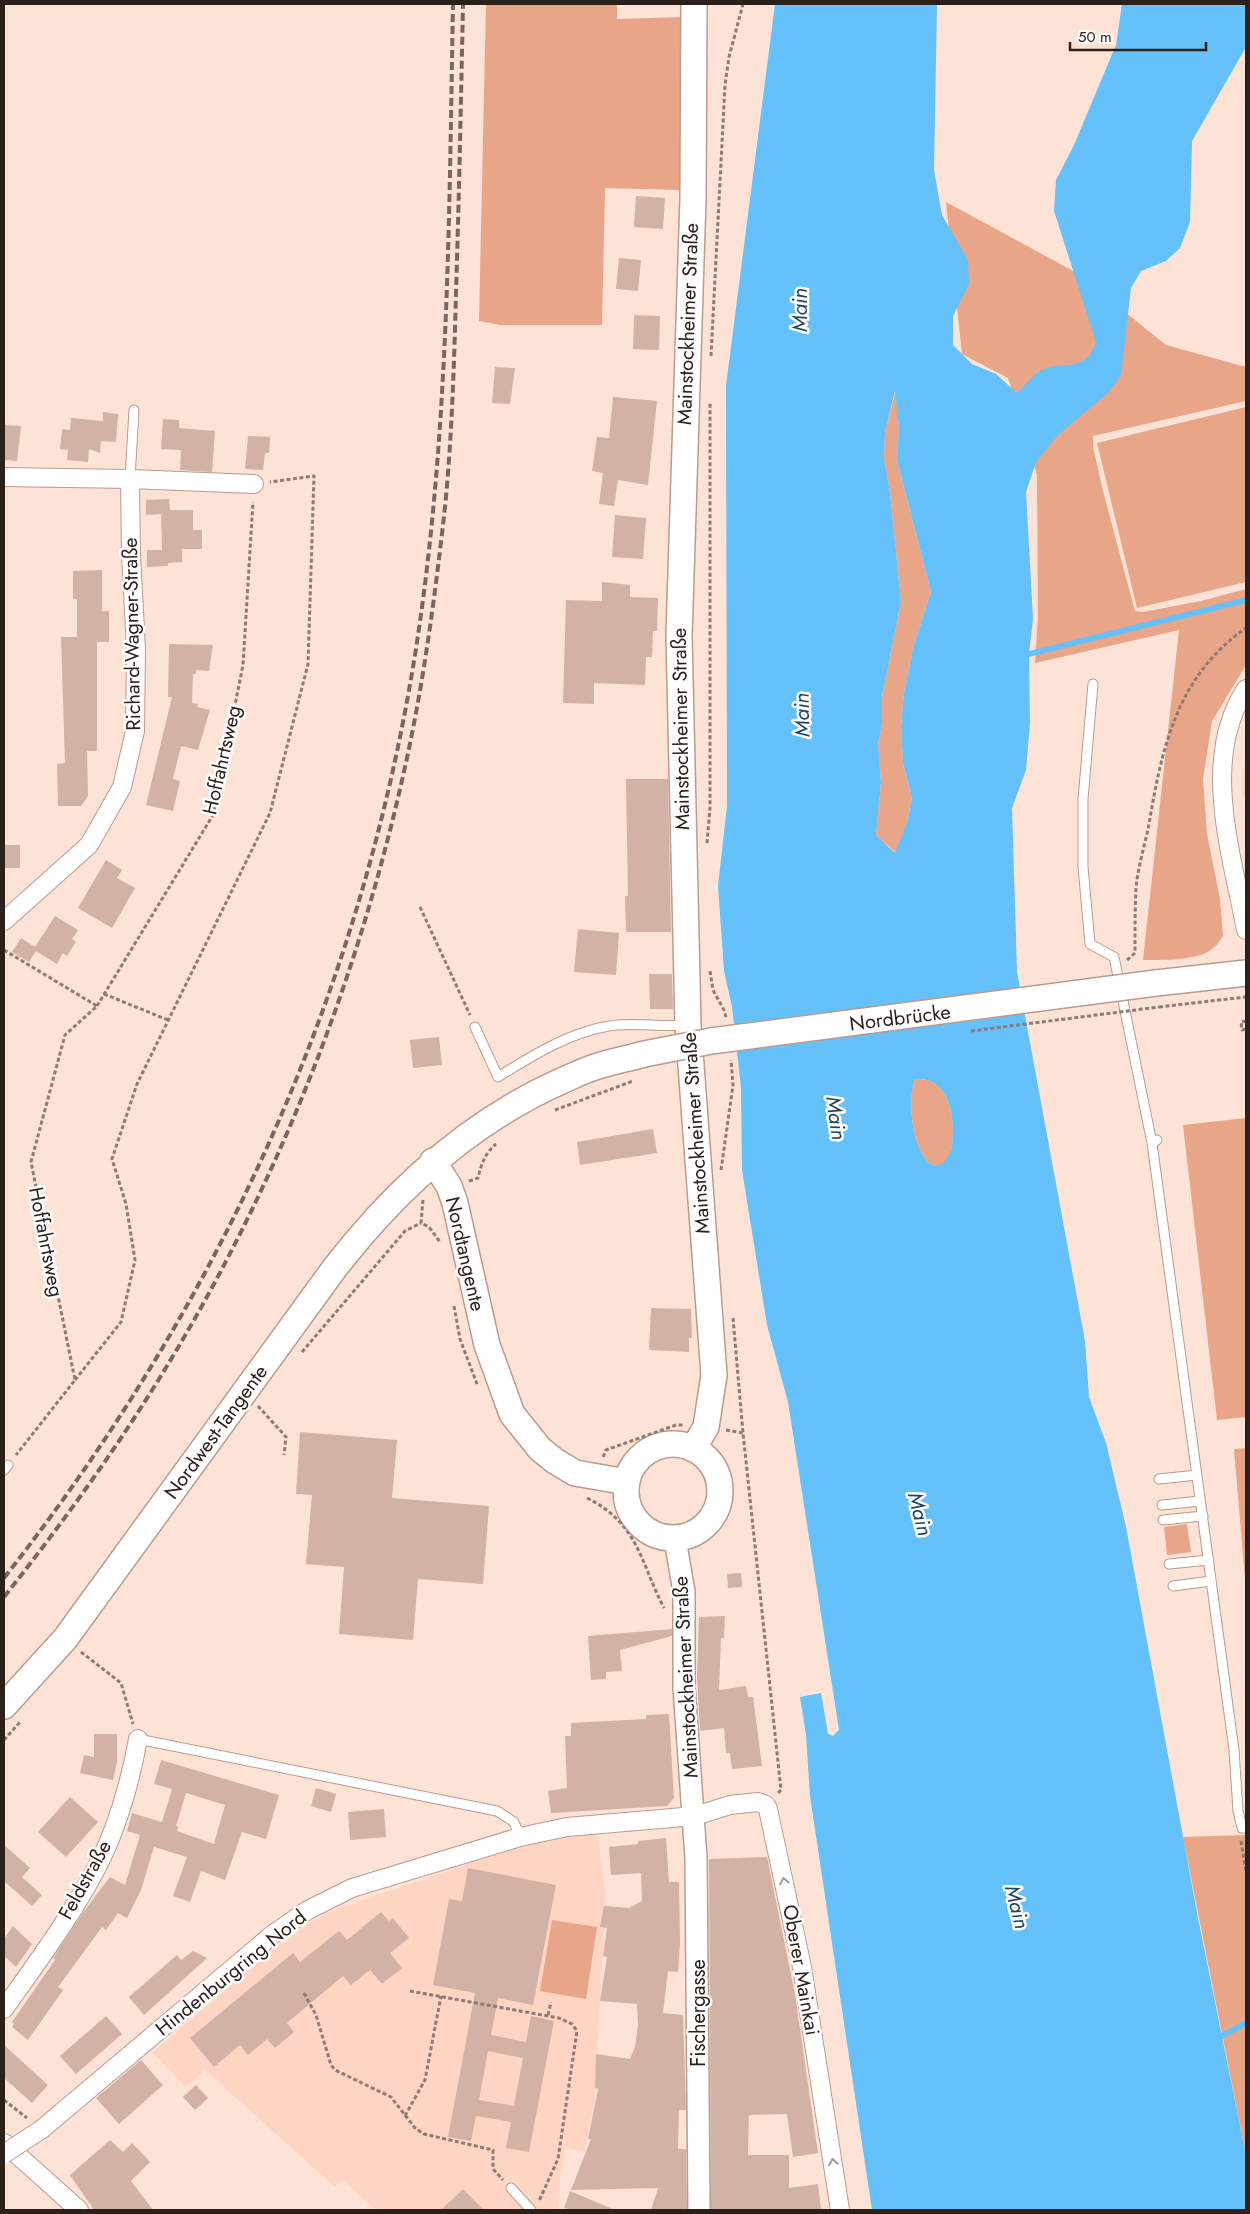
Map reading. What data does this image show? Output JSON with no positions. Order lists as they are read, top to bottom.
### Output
{
  "streets": {
    "main road": [
      "Mainstockheimer Straße",
      "Nordbrücke",
      "Nordtangente",
      "Nordwest-Tangente"
    ],
    "street": [
      "Richard-Wagner-Straße",
      "Feldstraße",
      "Oberer Mainkai",
      "Hindenburgring Nord",
      "Fischergasse"
    ],
    "path": ["Hoffahrtsweg"]
  },
  "crossings": [
    ["Mainstockheimer Straße", "Nordtangente"],
    ["Mainstockheimer Straße", "Hindenburgring Nord"],
    ["Mainstockheimer Straße", "Fischergasse"],
    ["Nordbrücke", "Nordtangente"],
    ["Nordbrücke", "Nordwest-Tangente"],
    ["Nordtangente", "Nordwest-Tangente"],
    ["Hindenburgring Nord", "Fischergasse"]
  ],
  "one_way": ["Oberer Mainkai"],
  "water": ["Main"],
  "scale_bar": "50 m"
}
